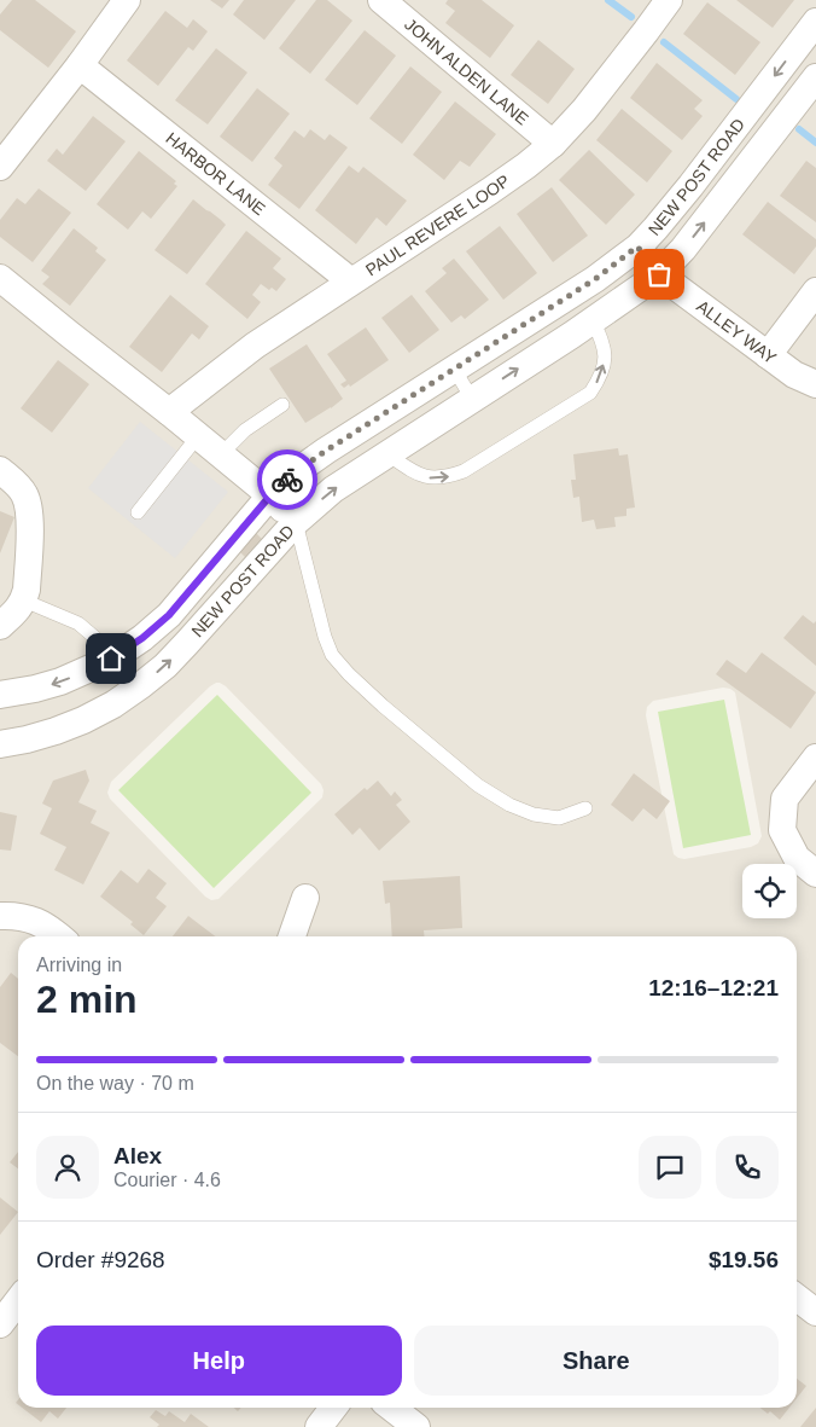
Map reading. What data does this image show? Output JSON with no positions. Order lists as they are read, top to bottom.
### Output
{
  "streets": {
    "street": [
      "JOHN ALDEN LANE",
      "HARBOR LANE",
      "NEW POST ROAD",
      "PAUL REVERE LOOP",
      "ALLEY WAY"
    ]
  },
  "crossings": [
    ["JOHN ALDEN LANE", "PAUL REVERE LOOP"],
    ["HARBOR LANE", "PAUL REVERE LOOP"],
    ["NEW POST ROAD", "ALLEY WAY"]
  ],
  "page": {
    "heading": ["2 min", "Arriving in", "12:16–12:21"],
    "panel": [
      "Alex",
      "Courier · 4.6",
      "Order #9268",
      "$19.56"
    ],
    "bar": "On the way · 70 m",
    "buttons": ["Help", "Share"]
  }
}
